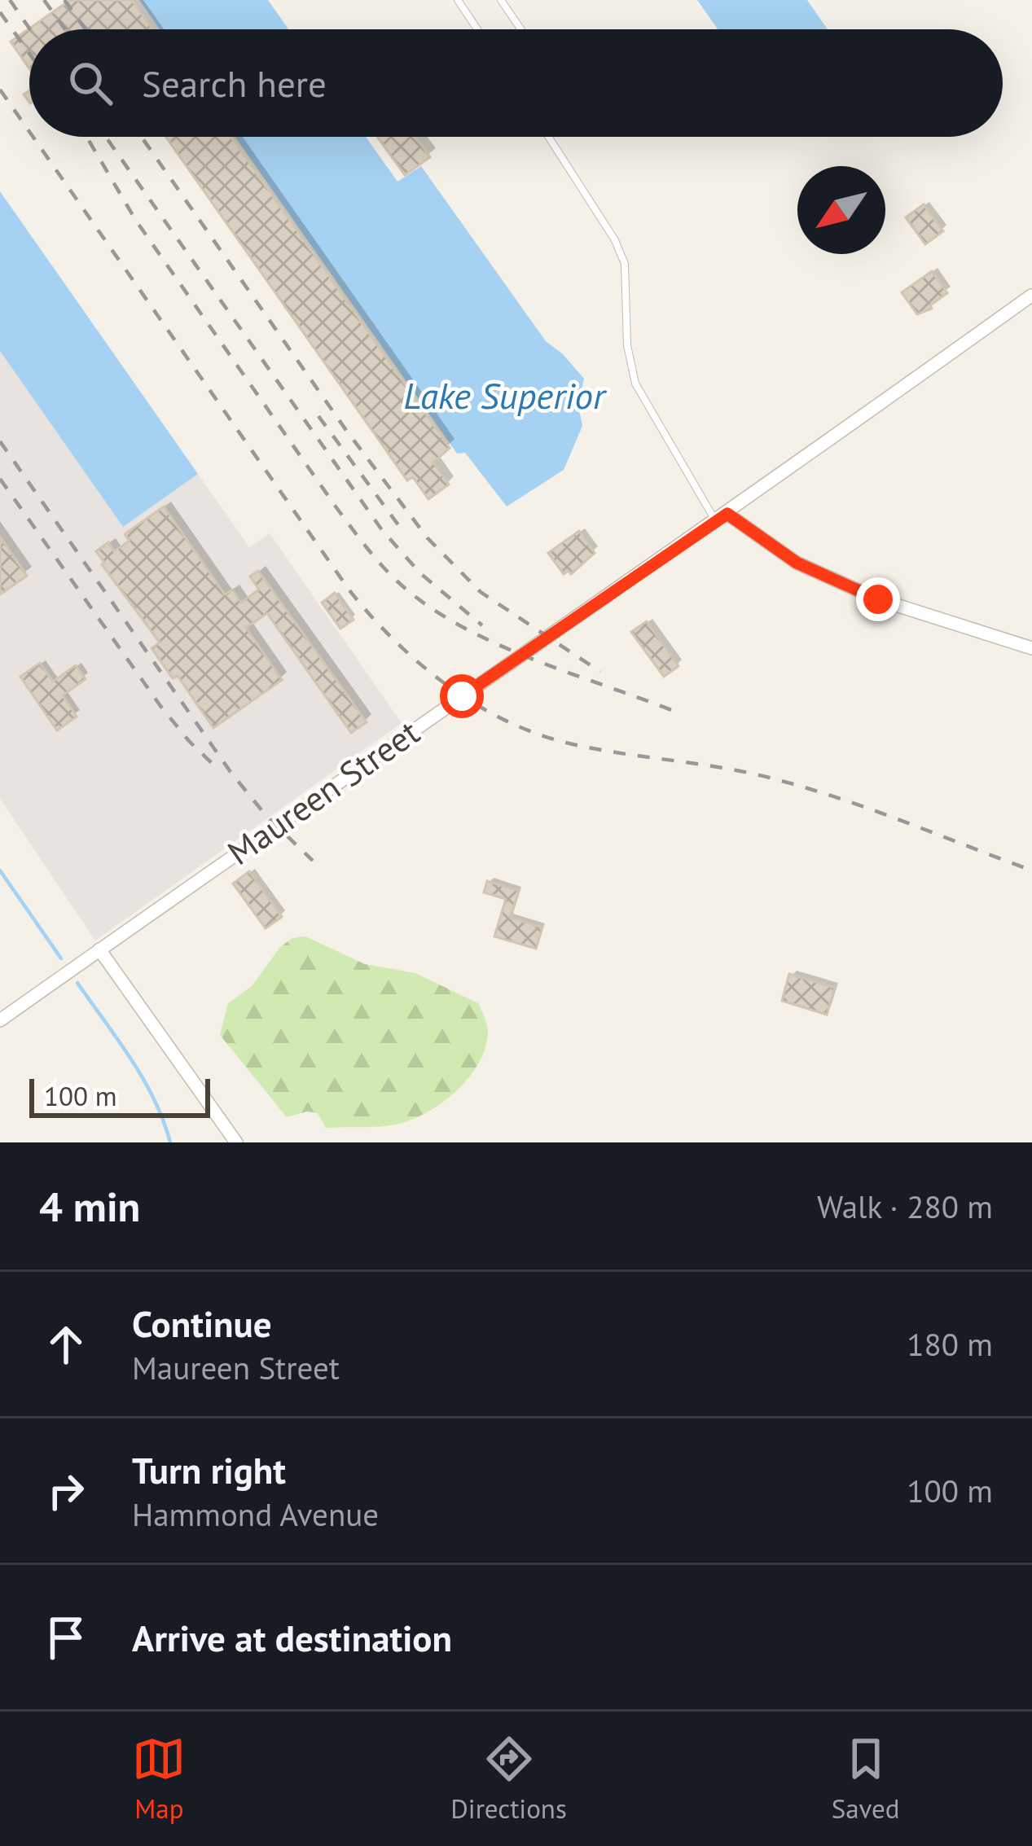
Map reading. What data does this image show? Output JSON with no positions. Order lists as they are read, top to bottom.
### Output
{
  "streets": {
    "street": ["Maureen Street"]
  },
  "water": ["Lake Superior"],
  "scale_bar": "100 m",
  "north": "bottom left",
  "page": {
    "search": "Search here",
    "scale": "100 m",
    "heading": ["4 min", "Walk · 280 m"],
    "list": [
      ["Continue", "Maureen Street", "180 m"],
      ["Turn right", "Hammond Avenue", "100 m"],
      "Arrive at destination"
    ],
    "nav": ["Map", "Directions", "Saved"]
  }
}
